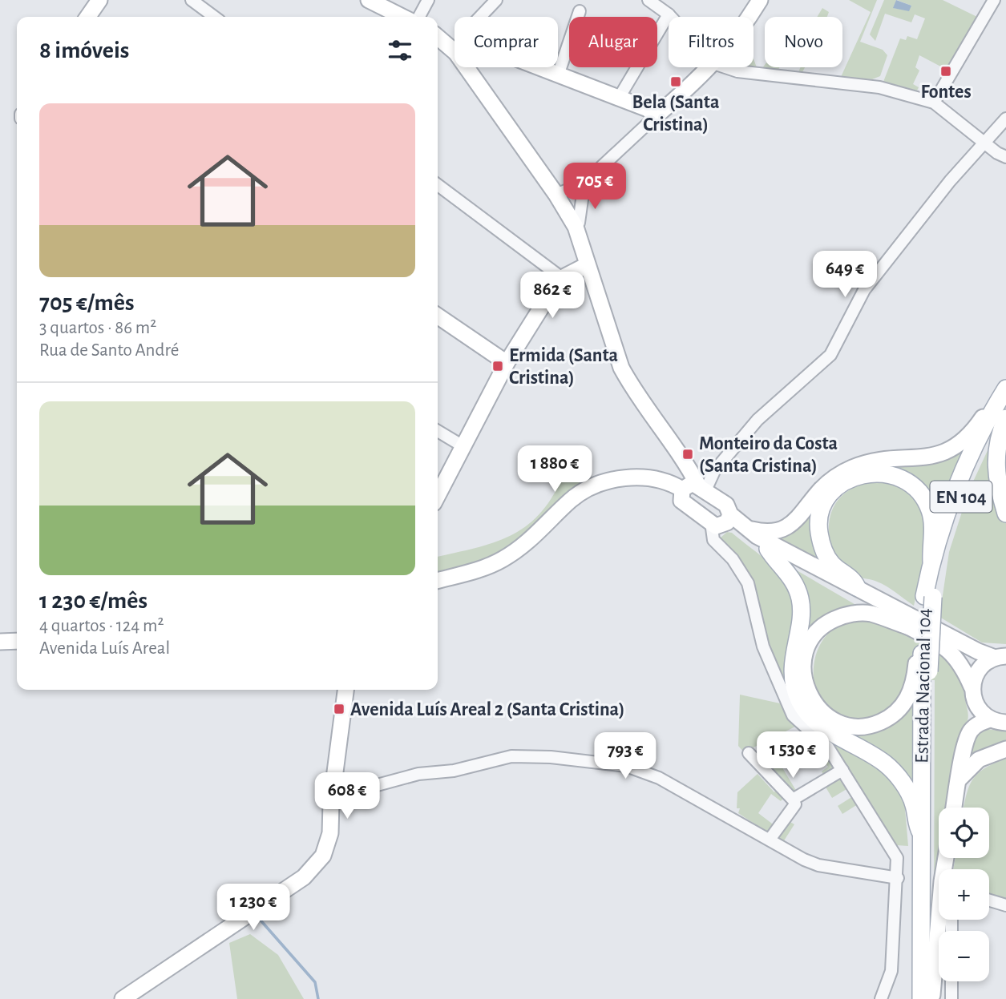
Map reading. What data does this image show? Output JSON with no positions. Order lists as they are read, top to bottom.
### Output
{
  "streets": {
    "main road": ["EN 104", "Estrada Nacional 104"]
  },
  "places": {
    "transit": [
      "Fontes",
      "Bela (Santa Cristina)",
      "Ermida (Santa Cristina)",
      "Monteiro da Costa (Santa Cristina)",
      "Avenida Luís Areal 2 (Santa Cristina)"
    ]
  },
  "page": {
    "chip": [
      "Comprar",
      "Alugar",
      "Filtros",
      "Novo"
    ],
    "heading": "8 imóveis",
    "list": [
      {
        "name": "705 €/mês",
        "note": "3 quartos · 86 m² · Rua de Santo André"
      },
      {
        "name": "1 230 €/mês",
        "note": "4 quartos · 124 m² · Avenida Luís Areal"
      }
    ],
    "price": [
      "705 €",
      "649 €",
      "862 €",
      "1 880 €",
      "1 530 €",
      "793 €",
      "608 €",
      "1 230 €"
    ],
    "map_buttons": ["+", "−"]
  }
}
